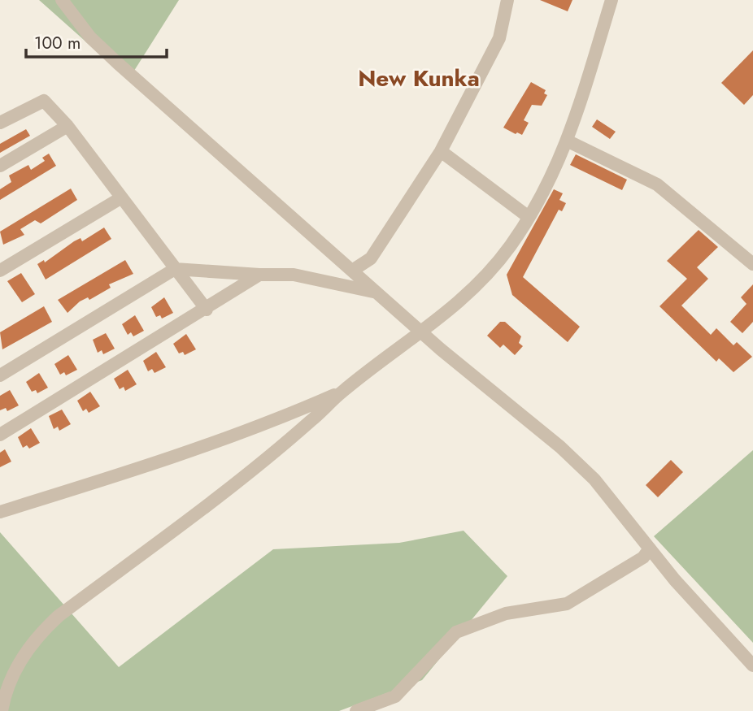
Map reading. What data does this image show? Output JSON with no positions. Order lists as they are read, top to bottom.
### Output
{
  "districts": ["New Kunka"],
  "scale_bar": "100 m"
}
